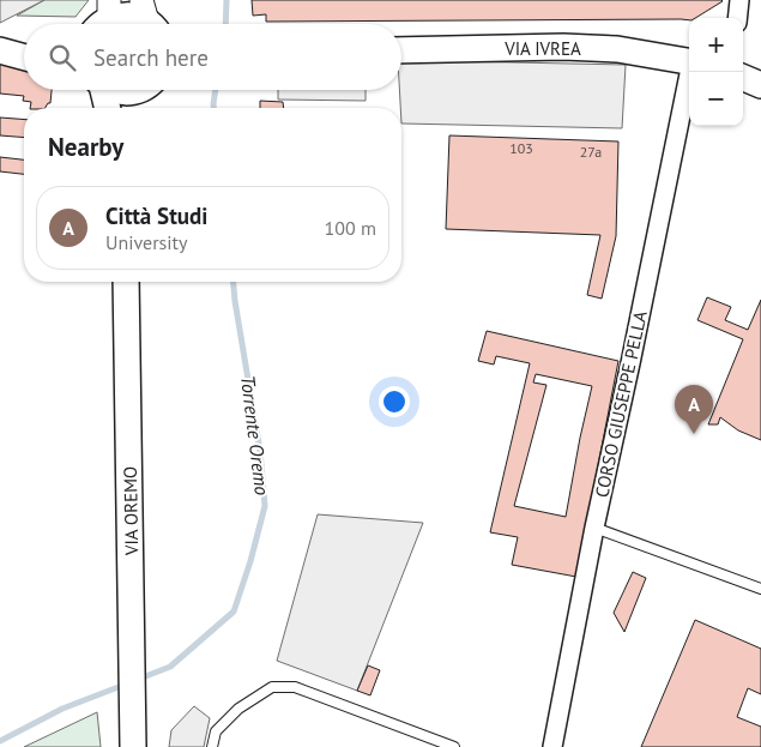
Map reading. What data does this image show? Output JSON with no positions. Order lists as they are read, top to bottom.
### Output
{
  "streets": {
    "main road": ["VIA IVREA", "VIA OREMO"],
    "street": ["CORSO GIUSEPPE PELLA"]
  },
  "water": ["Torrente Oremo"],
  "house_numbers": ["103", "27a"],
  "page": {
    "map_buttons": ["+", "−"],
    "search": "Search here",
    "heading": "Nearby",
    "list": [
      {
        "mark": "A",
        "name": "Città Studi",
        "note": "University",
        "value": "100 m"
      }
    ],
    "pins": "A"
  }
}
